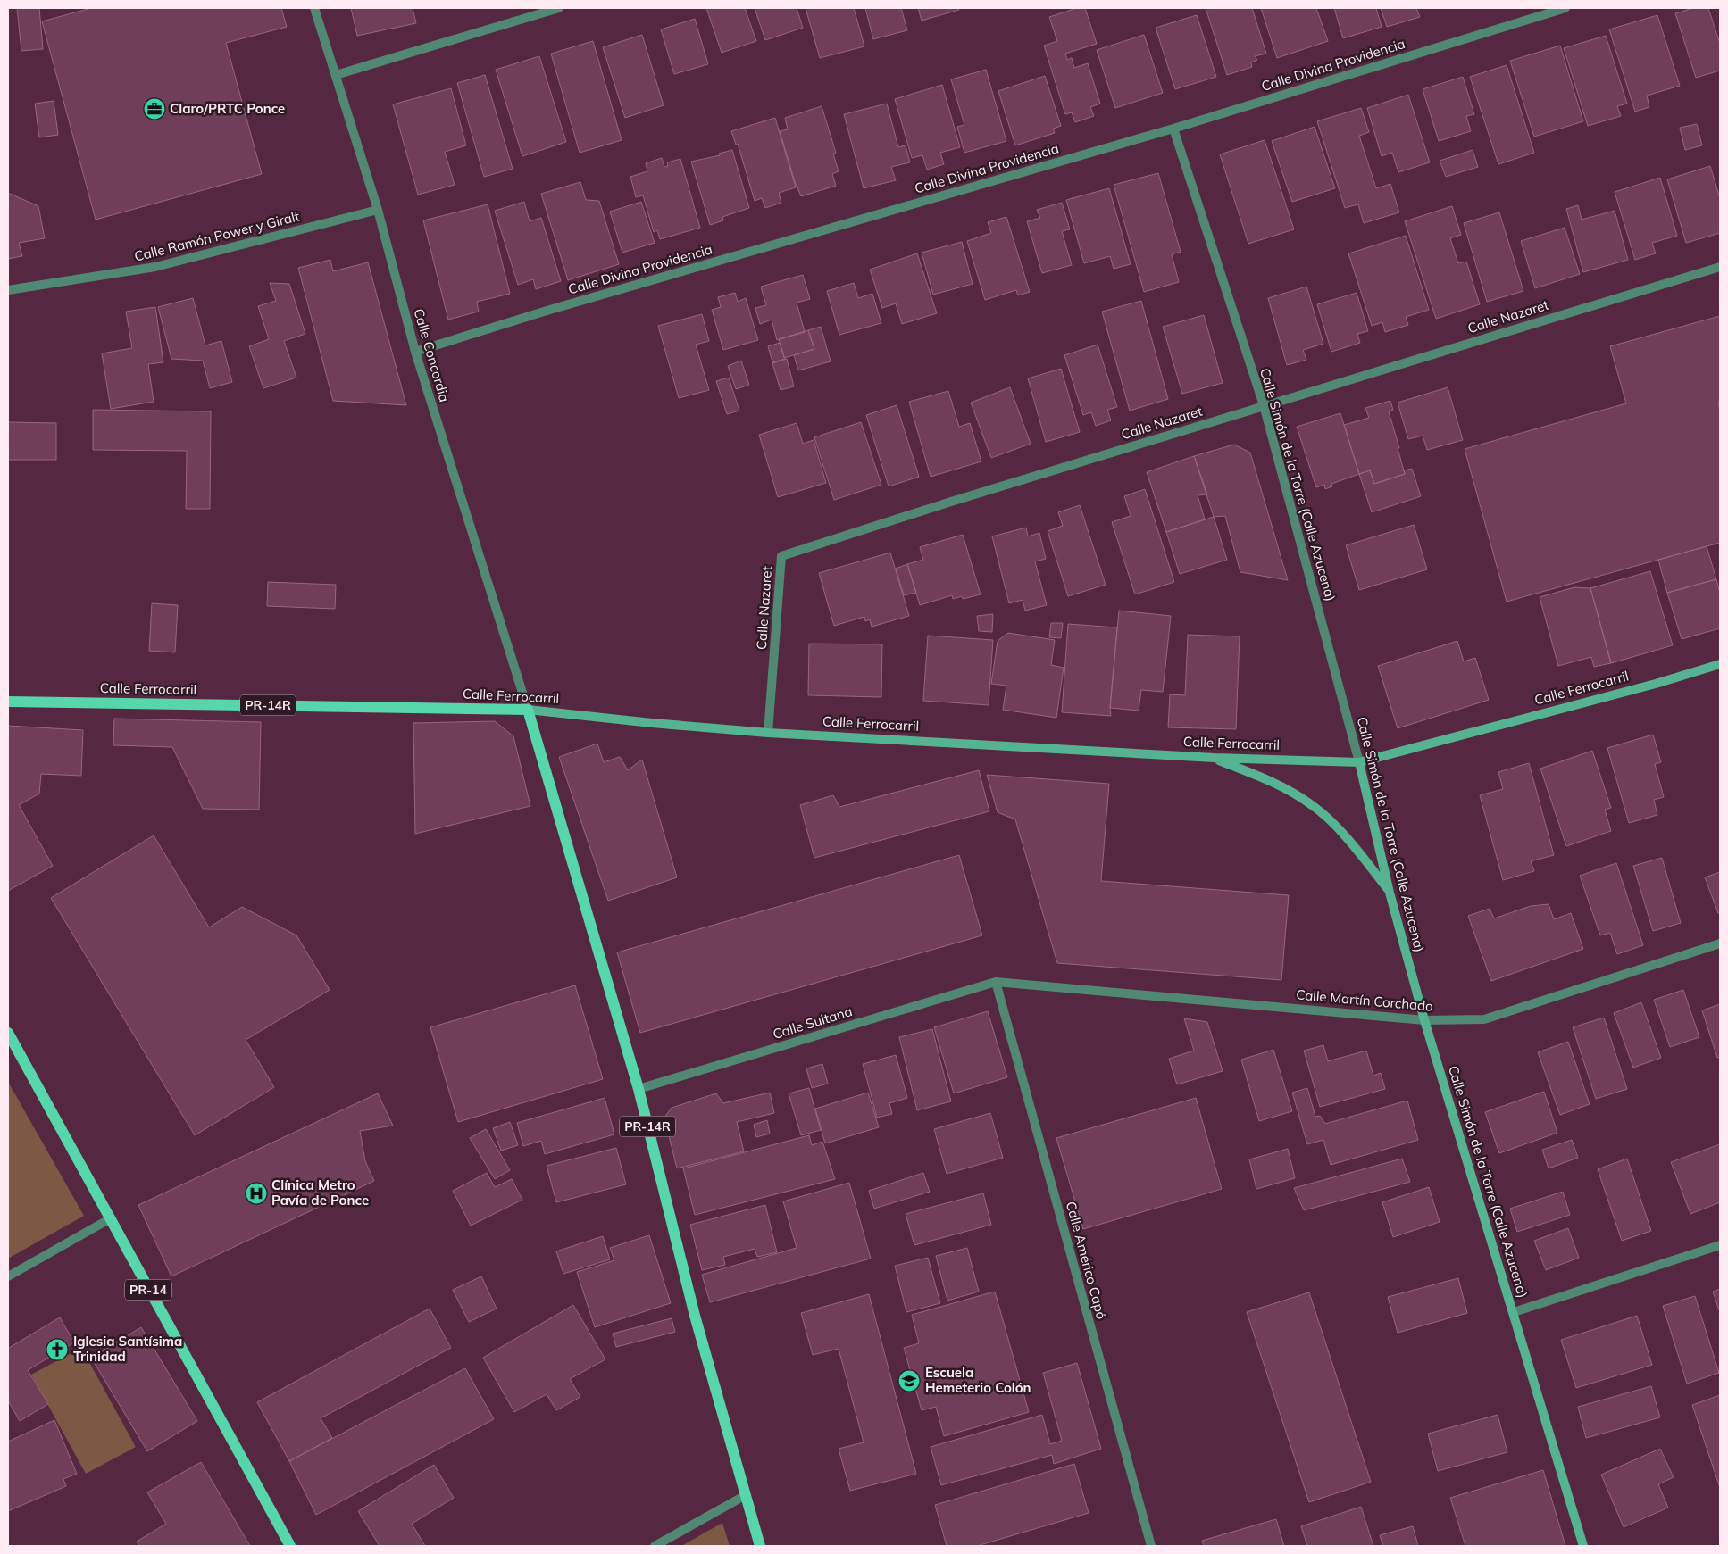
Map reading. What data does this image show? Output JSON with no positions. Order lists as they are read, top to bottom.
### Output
{
  "streets": {
    "main road": ["Calle Ferrocarril", "PR-14R", "PR-14"],
    "street": [
      "Calle Divina Providencia",
      "Calle Ramón Power y Giralt",
      "Calle Nazaret",
      "Calle Concordia",
      "Calle Simón de la Torre (Calle Azucena)",
      "Calle Martín Corchado",
      "Calle Sultana",
      "Calle Américo Capó"
    ]
  },
  "crossings": [
    ["Calle Divina Providencia", "Calle Concordia"],
    ["Calle Divina Providencia", "Calle Simón de la Torre (Calle Azucena)"],
    ["Calle Ramón Power y Giralt", "Calle Concordia"],
    ["Calle Nazaret", "Calle Simón de la Torre (Calle Azucena)"],
    ["Calle Nazaret", "Calle Ferrocarril"],
    ["Calle Concordia", "Calle Ferrocarril"],
    ["Calle Concordia", "PR-14R"],
    ["Calle Simón de la Torre (Calle Azucena)", "Calle Ferrocarril"],
    ["Calle Simón de la Torre (Calle Azucena)", "Calle Martín Corchado"],
    ["Calle Ferrocarril", "PR-14R"],
    ["PR-14R", "Calle Sultana"],
    ["Calle Martín Corchado", "Calle Sultana"],
    ["Calle Martín Corchado", "Calle Américo Capó"],
    ["Calle Sultana", "Calle Américo Capó"]
  ],
  "places": {
    "office": ["Claro/PRTC Ponce"],
    "hospital": ["Clínica Metro Pavía de Ponce"],
    "church": ["Iglesia Santísima Trinidad"],
    "school or university": ["Escuela Hemeterio Colón"]
  }
}
